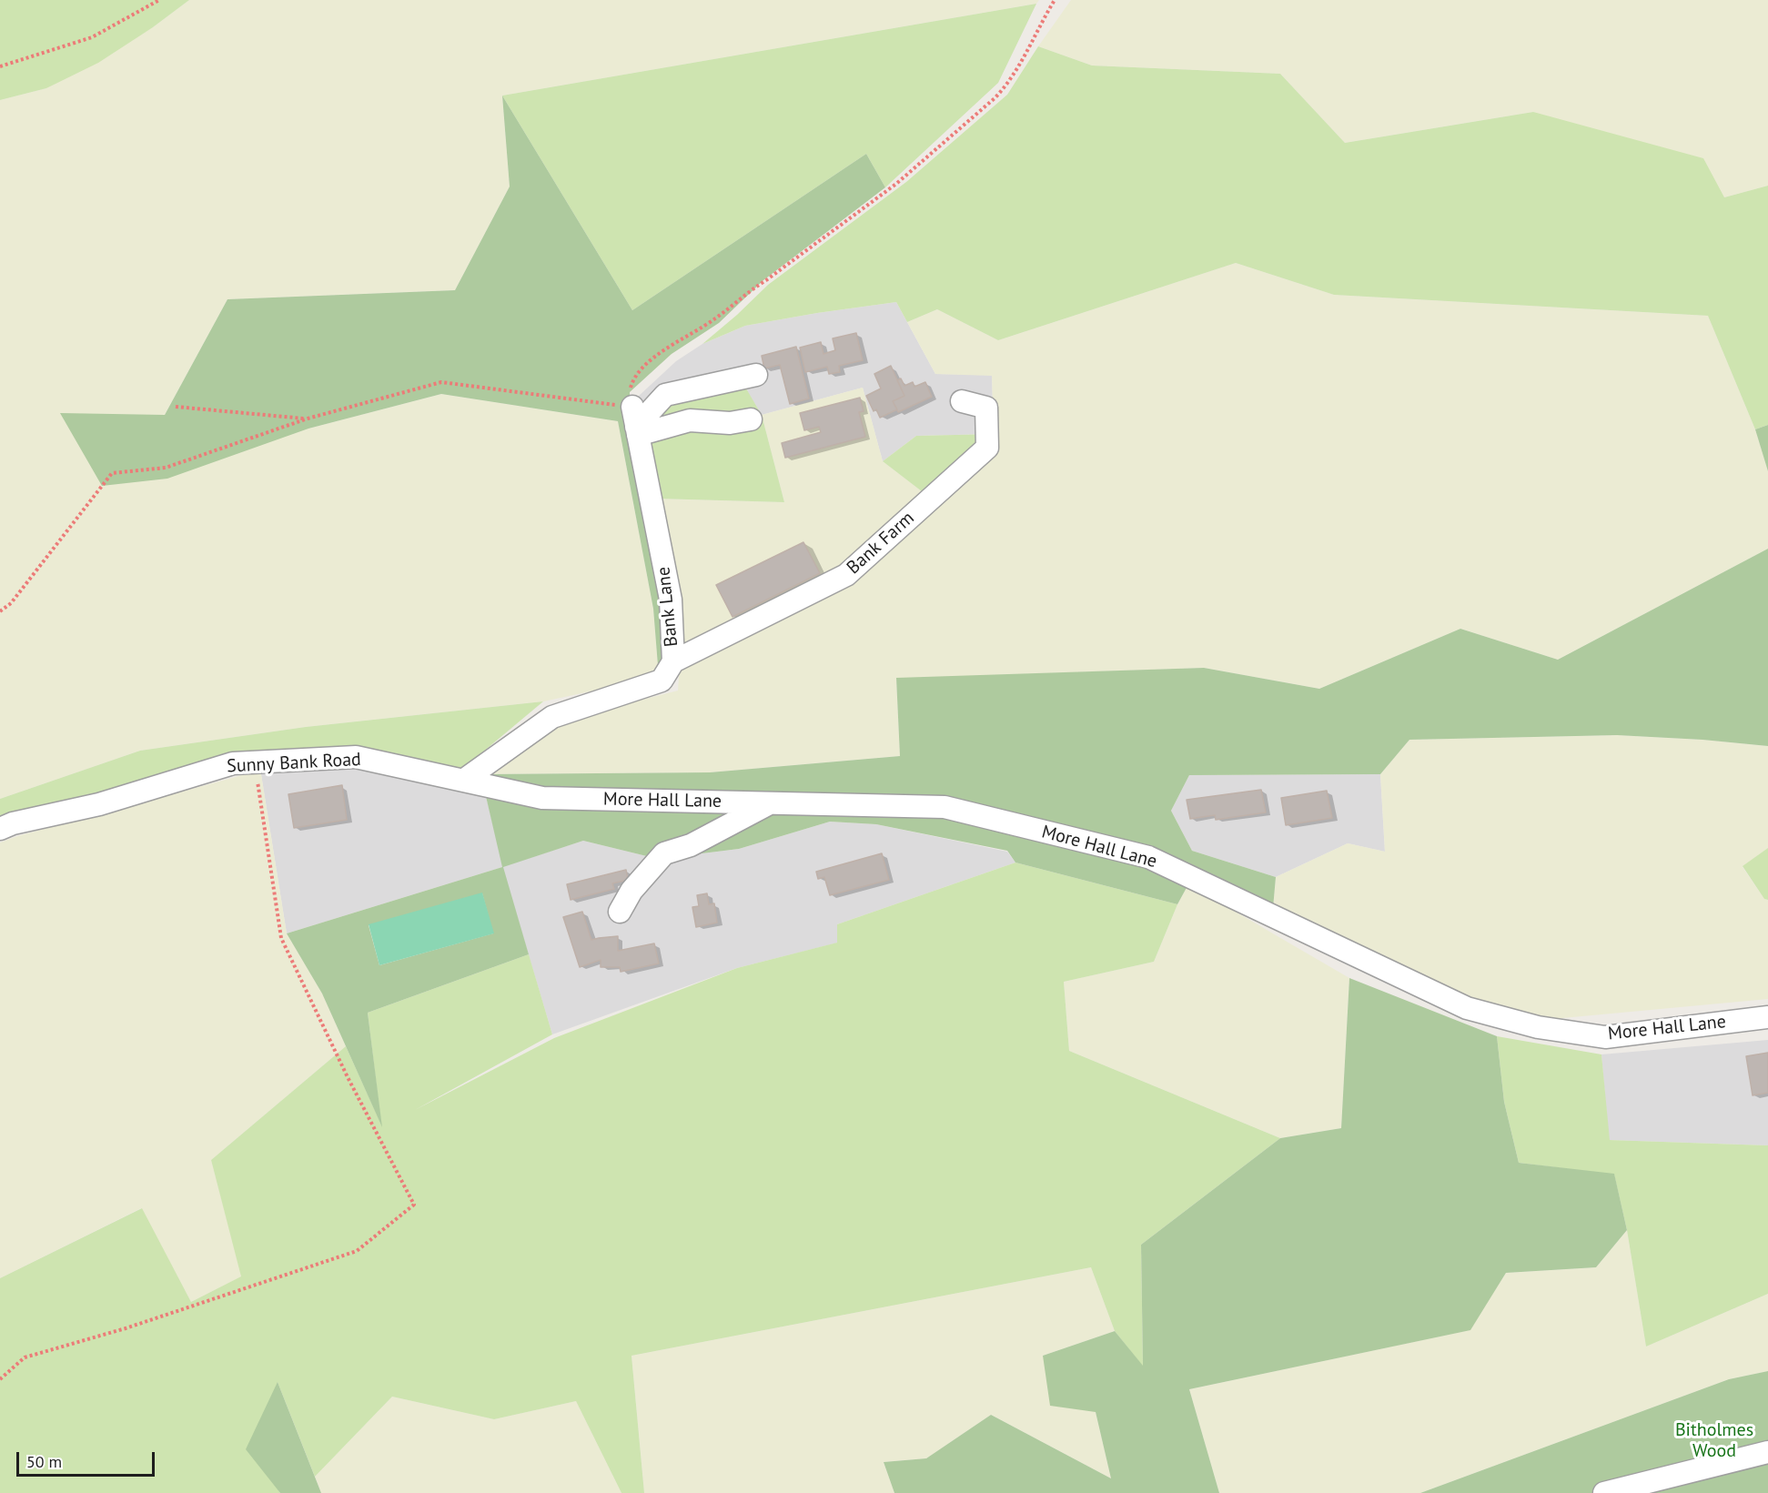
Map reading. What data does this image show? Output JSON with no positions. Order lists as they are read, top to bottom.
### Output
{
  "streets": {
    "street": [
      "Bank Farm",
      "Bank Lane",
      "Sunny Bank Road",
      "More Hall Lane"
    ]
  },
  "crossings": [
    ["Bank Farm", "Bank Lane"],
    ["Bank Lane", "Sunny Bank Road"],
    ["Bank Lane", "More Hall Lane"],
    ["Sunny Bank Road", "More Hall Lane"]
  ],
  "parks": ["Bitholmes Wood"],
  "scale_bar": "50 m"
}
